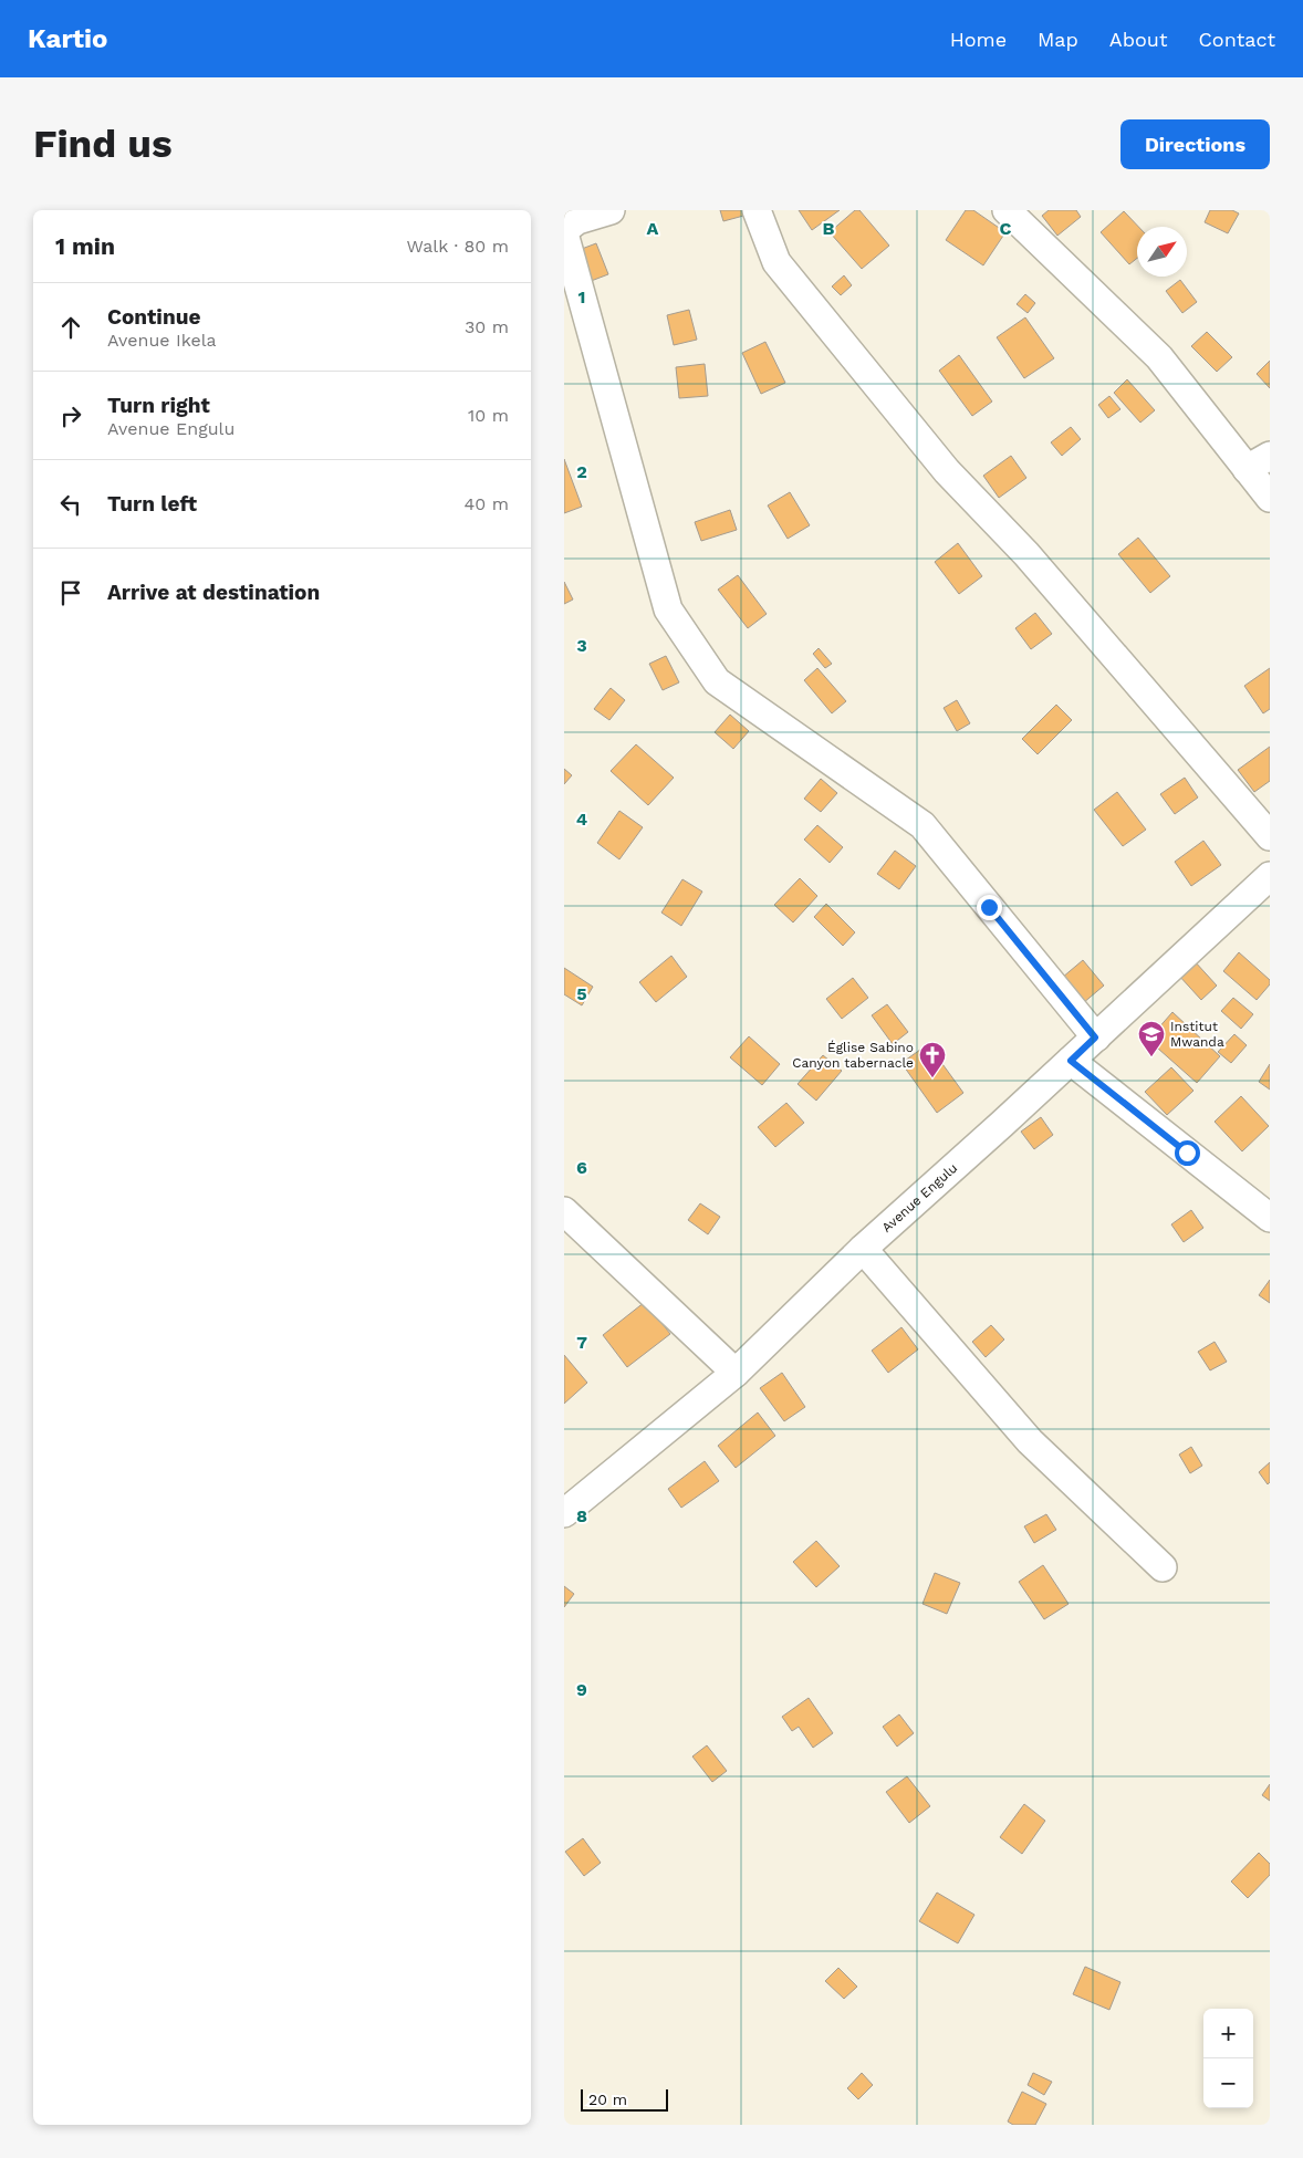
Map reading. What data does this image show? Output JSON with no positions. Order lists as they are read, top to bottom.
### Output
{
  "streets": {
    "street": ["Avenue Engulu"]
  },
  "places": {
    "school or university": ["Institut Mwanda"],
    "church": ["Église Sabino Canyon tabernacle"]
  },
  "scale_bar": "20 m",
  "north": "top right",
  "page": {
    "header": "Kartio",
    "nav": [
      "Home",
      "Map",
      "About",
      "Contact"
    ],
    "buttons": "Directions",
    "title": "Find us",
    "heading": ["1 min", "Walk · 80 m"],
    "list": [
      ["Continue", "Avenue Ikela", "30 m"],
      ["Turn right", "Avenue Engulu", "10 m"],
      ["Turn left", "40 m"],
      "Arrive at destination"
    ],
    "map_buttons": ["+", "−"],
    "scale": "20 m"
  },
  "grid": {
    "columns": ["A", "B", "C"],
    "rows": [
      "1",
      "2",
      "3",
      "4",
      "5",
      "6",
      "7",
      "8",
      "9"
    ]
  }
}
